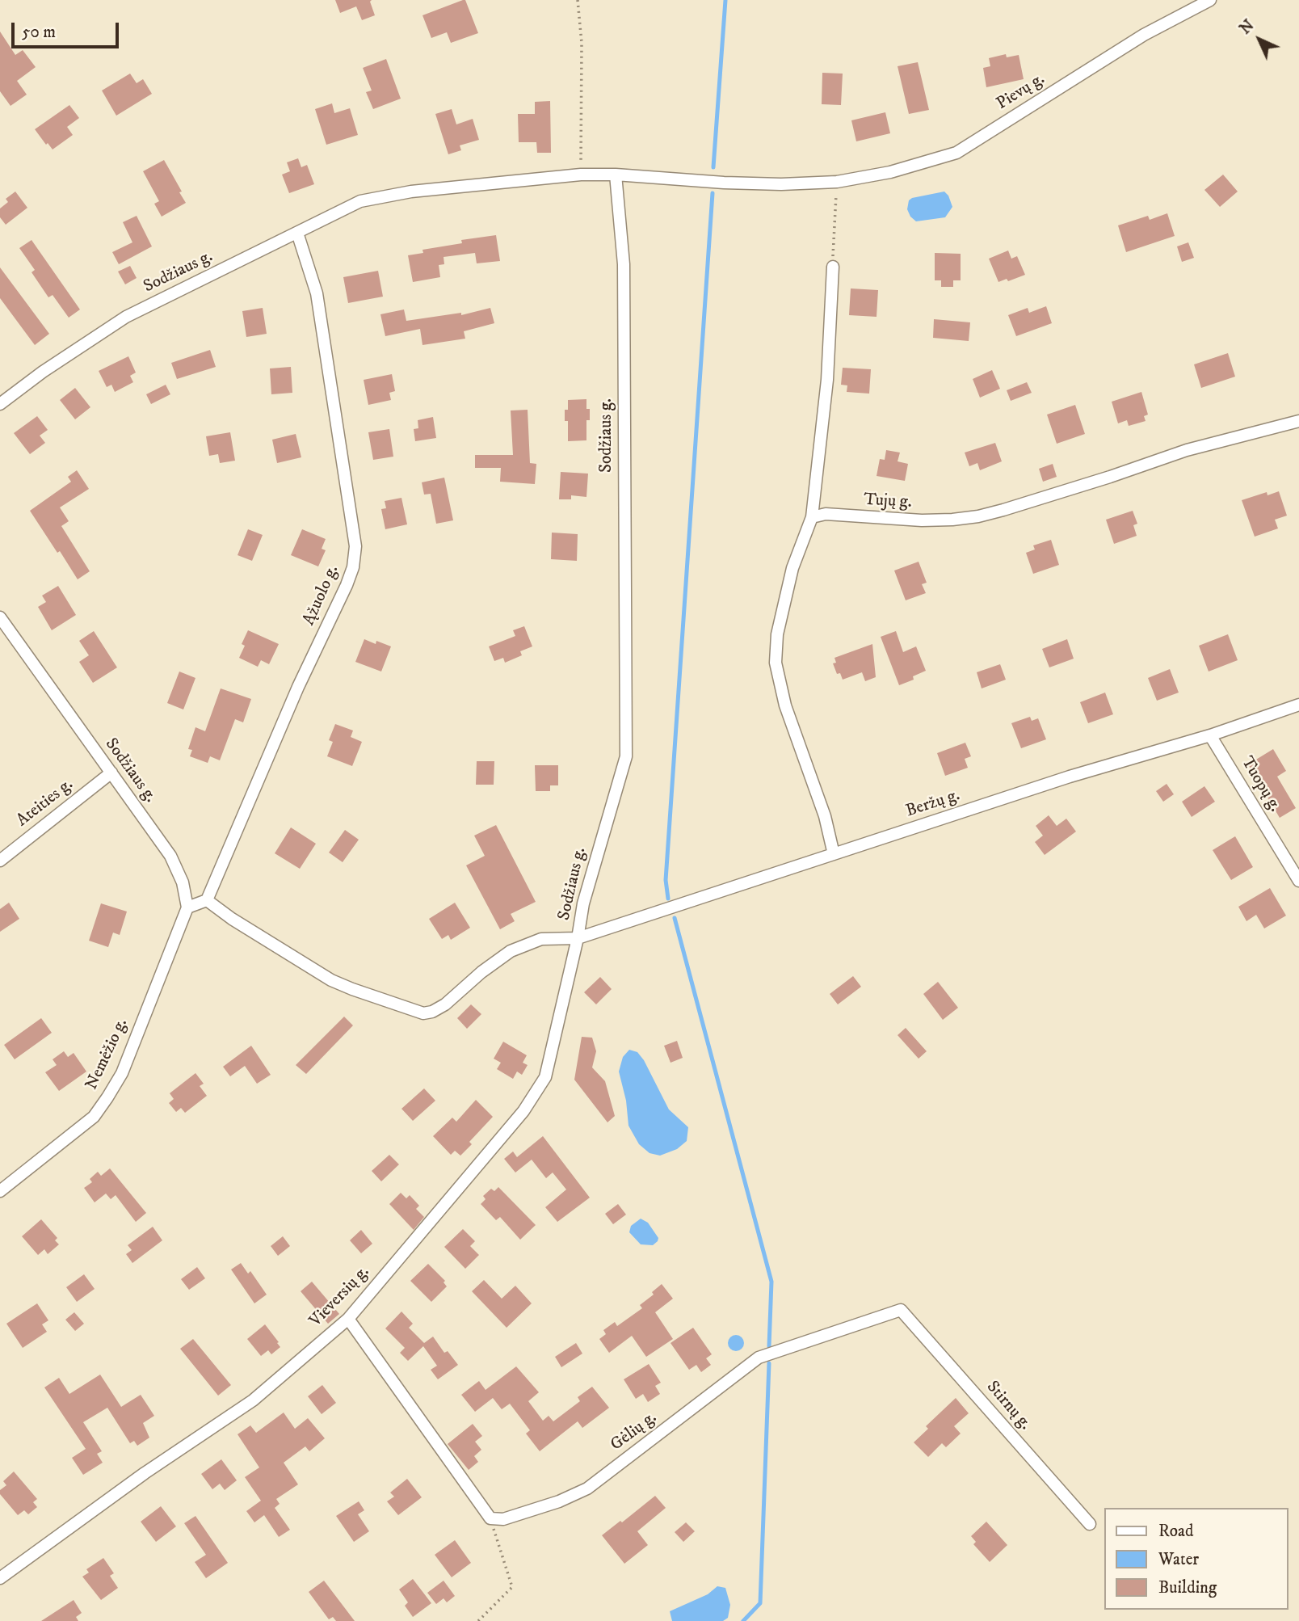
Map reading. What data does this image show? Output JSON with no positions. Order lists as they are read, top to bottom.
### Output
{
  "streets": {
    "street": [
      "Pievų g.",
      "Sodžiaus g.",
      "Tujų g.",
      "Ąžuolo g.",
      "Tuopų g.",
      "Ateities g.",
      "Beržų g.",
      "Nemėžio g.",
      "Vieversių g.",
      "Stirnų g.",
      "Gėlių g."
    ]
  },
  "crossings": [
    ["Pievų g.", "Sodžiaus g."],
    ["Sodžiaus g.", "Ąžuolo g."],
    ["Sodžiaus g.", "Ateities g."],
    ["Sodžiaus g.", "Beržų g."],
    ["Sodžiaus g.", "Nemėžio g."],
    ["Sodžiaus g.", "Vieversių g."],
    ["Tuopų g.", "Beržų g."],
    ["Beržų g.", "Vieversių g."],
    ["Stirnų g.", "Gėlių g."]
  ],
  "legend": ["Road", "Water", "Building"],
  "scale_bar": "50 m",
  "north": "top left"
}
